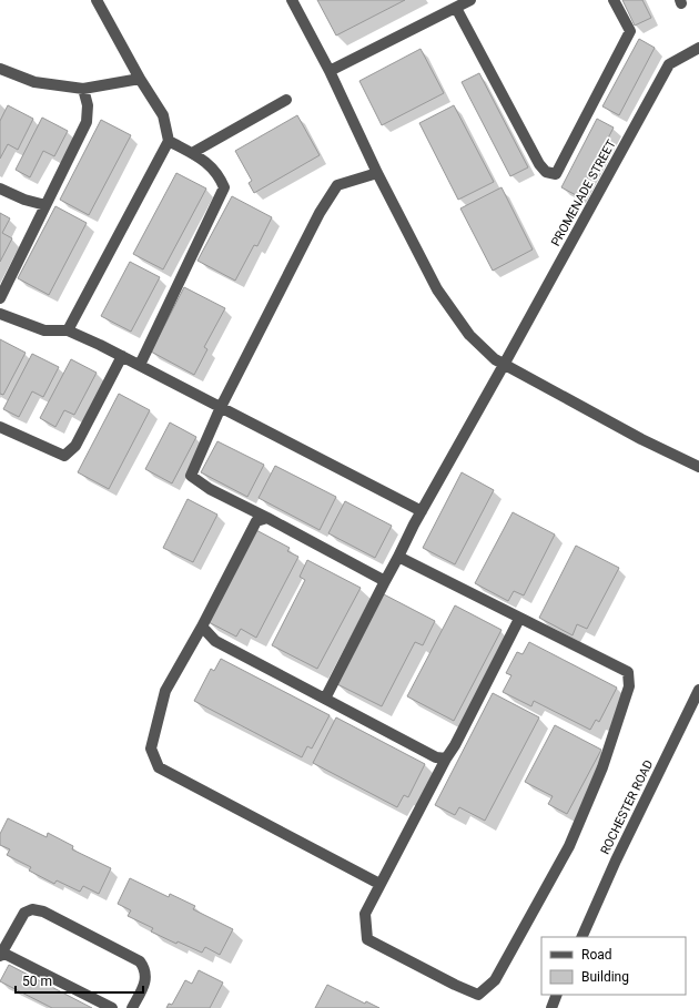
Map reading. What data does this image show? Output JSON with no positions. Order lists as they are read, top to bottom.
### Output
{
  "streets": {
    "street": ["PROMENADE STREET", "ROCHESTER ROAD"]
  },
  "legend": ["Road", "Building"],
  "scale_bar": "50 m"
}
